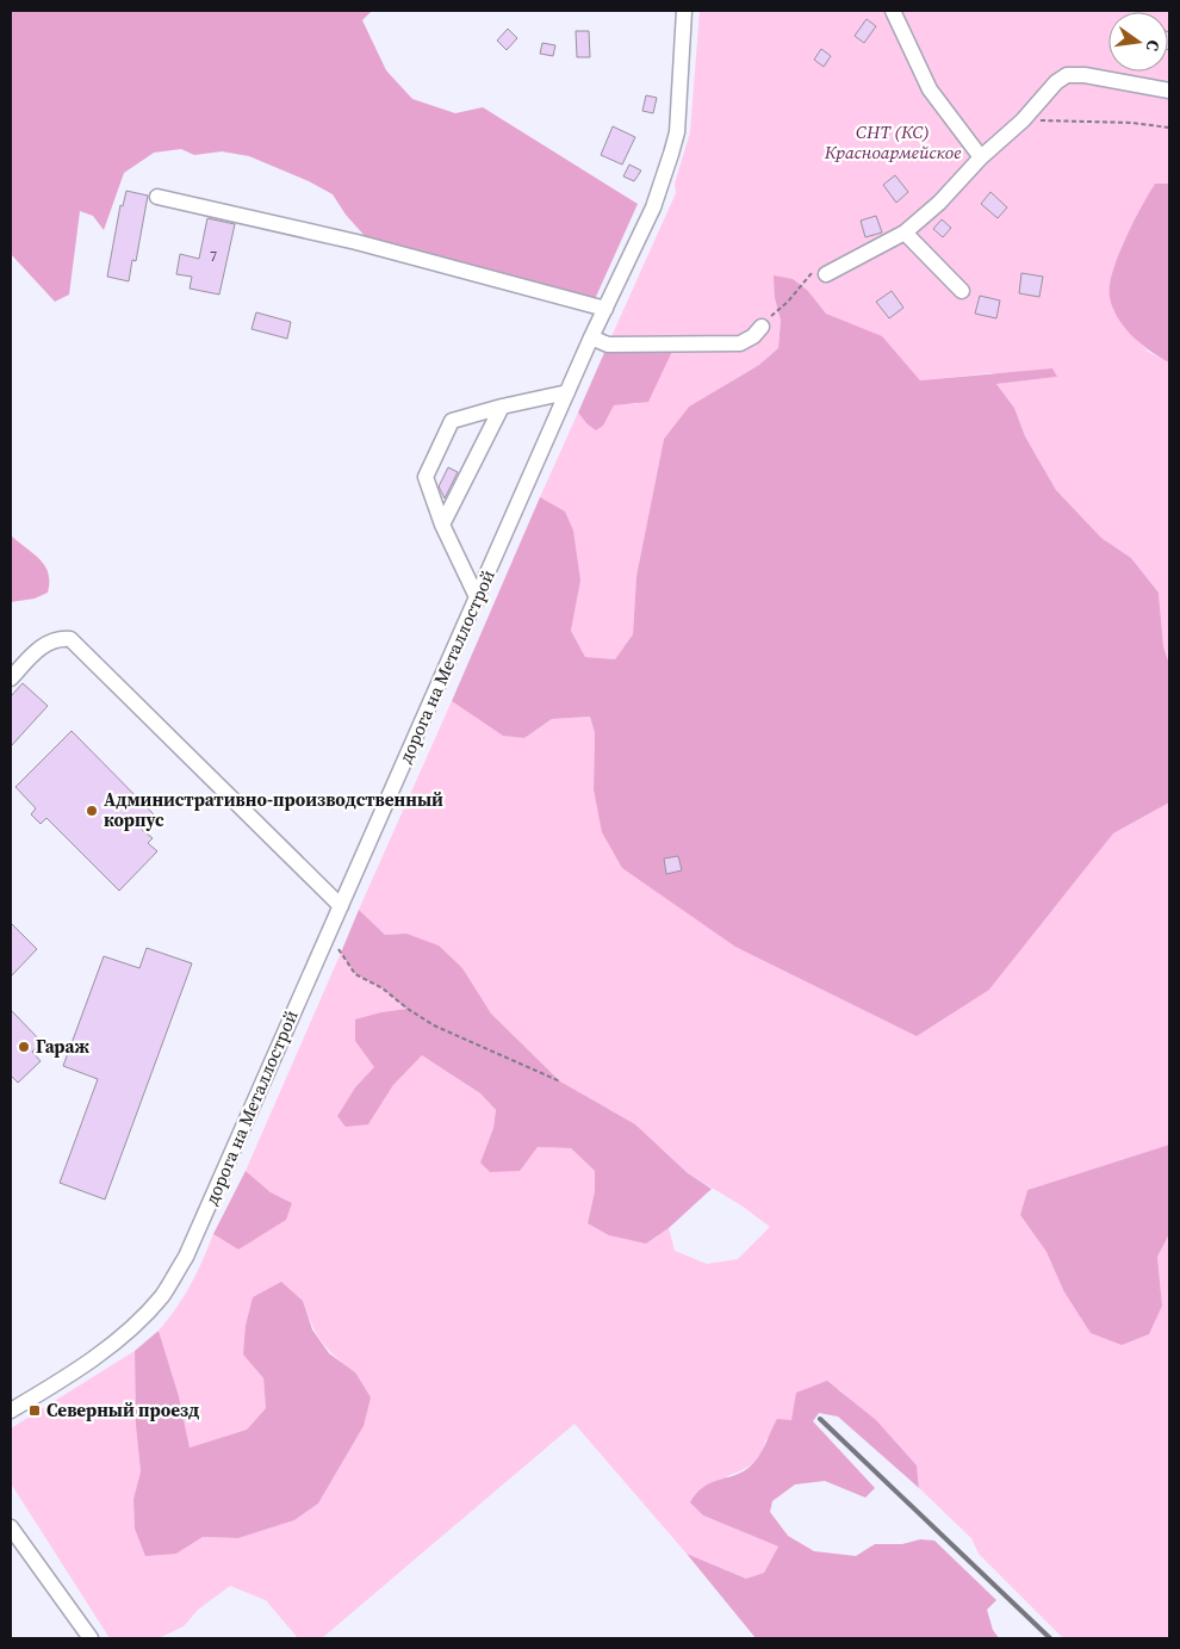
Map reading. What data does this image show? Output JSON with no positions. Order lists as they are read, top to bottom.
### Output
{
  "streets": {
    "street": ["дорога на Металлострой"]
  },
  "parks": ["СНТ (КС) Красноармейское"],
  "places": {
    "other": ["Административно-производственный корпус", "Гараж"],
    "transit": ["Северный проезд"]
  },
  "house_numbers": ["7"],
  "north": "right"
}
